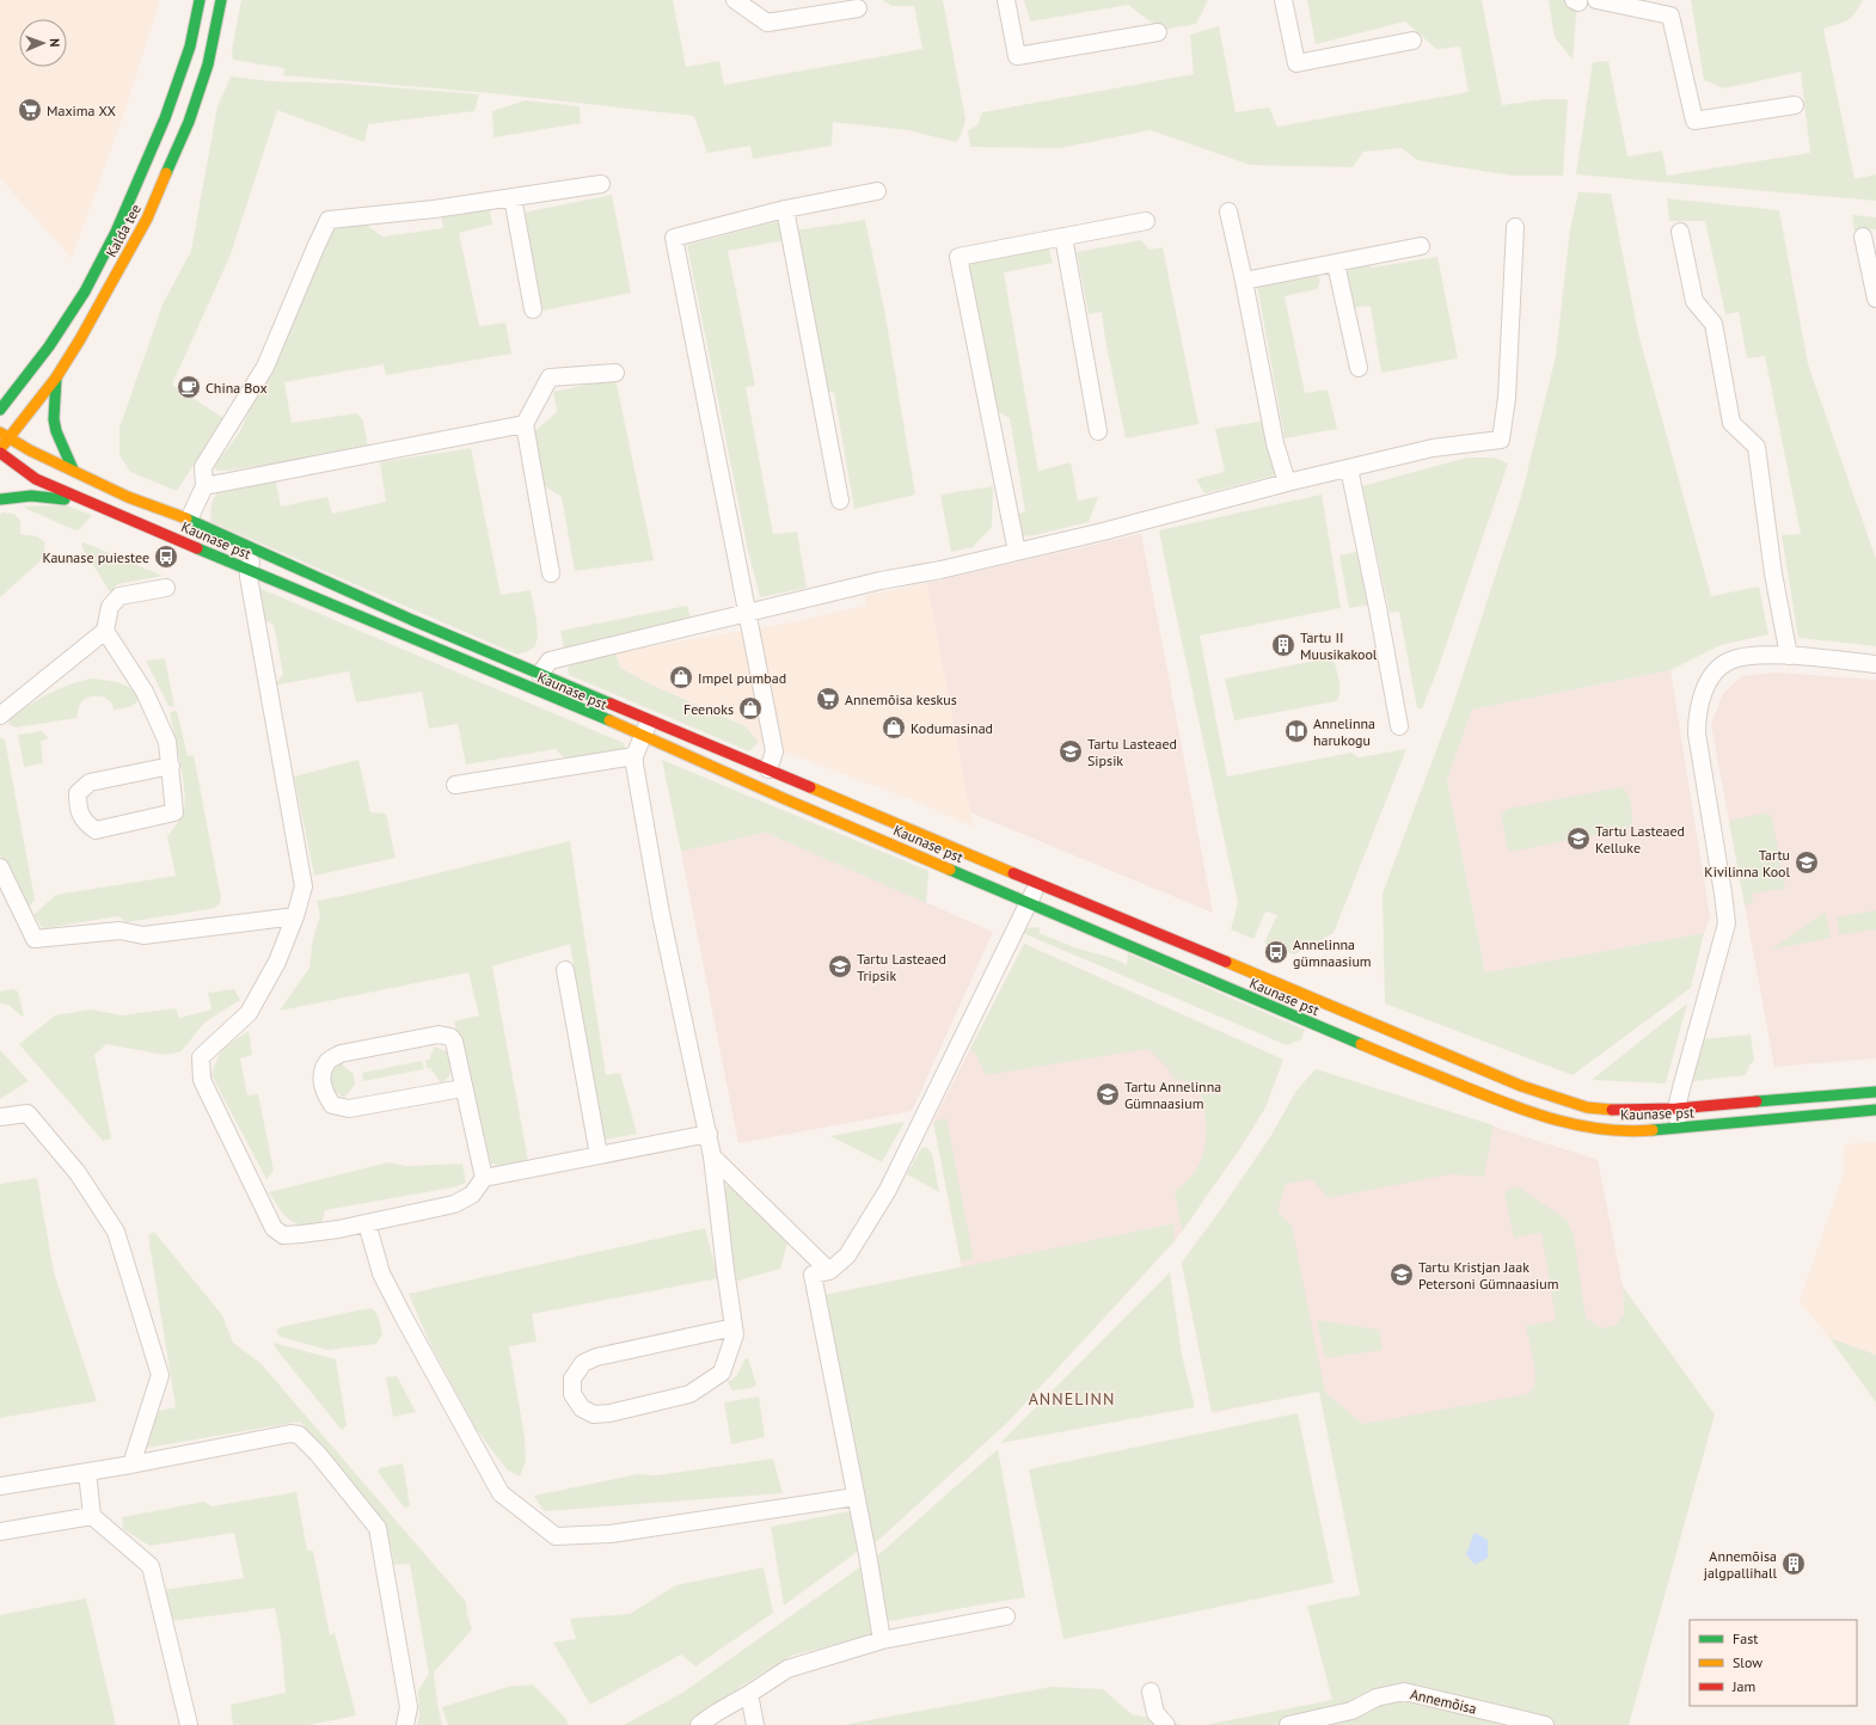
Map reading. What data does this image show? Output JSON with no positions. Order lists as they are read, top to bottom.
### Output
{
  "streets": {
    "street": ["Kalda tee", "Kaunase pst", "Annemõisa"]
  },
  "crossings": [
    ["Kalda tee", "Kaunase pst"]
  ],
  "districts": ["ANNELINN"],
  "places": {
    "supermarket": ["Maxima XX", "Annemõisa keskus"],
    "cafe": ["China Box"],
    "bus stop": ["Kaunase puiestee", "Annelinna gümnaasium"],
    "building": ["Tartu II Muusikakool", "Annemõisa jalgpallihall"],
    "shop": ["Impel pumbad", "Feenoks", "Kodumasinad"],
    "library": ["Annelinna harukogu"],
    "school or university": [
      "Tartu Lasteaed Sipsik",
      "Tartu Lasteaed Kelluke",
      "Tartu Kivilinna Kool",
      "Tartu Lasteaed Tripsik",
      "Tartu Annelinna Gümnaasium",
      "Tartu Kristjan Jaak Petersoni Gümnaasium"
    ]
  },
  "legend": ["Fast", "Slow", "Jam"],
  "north": "right"
}
